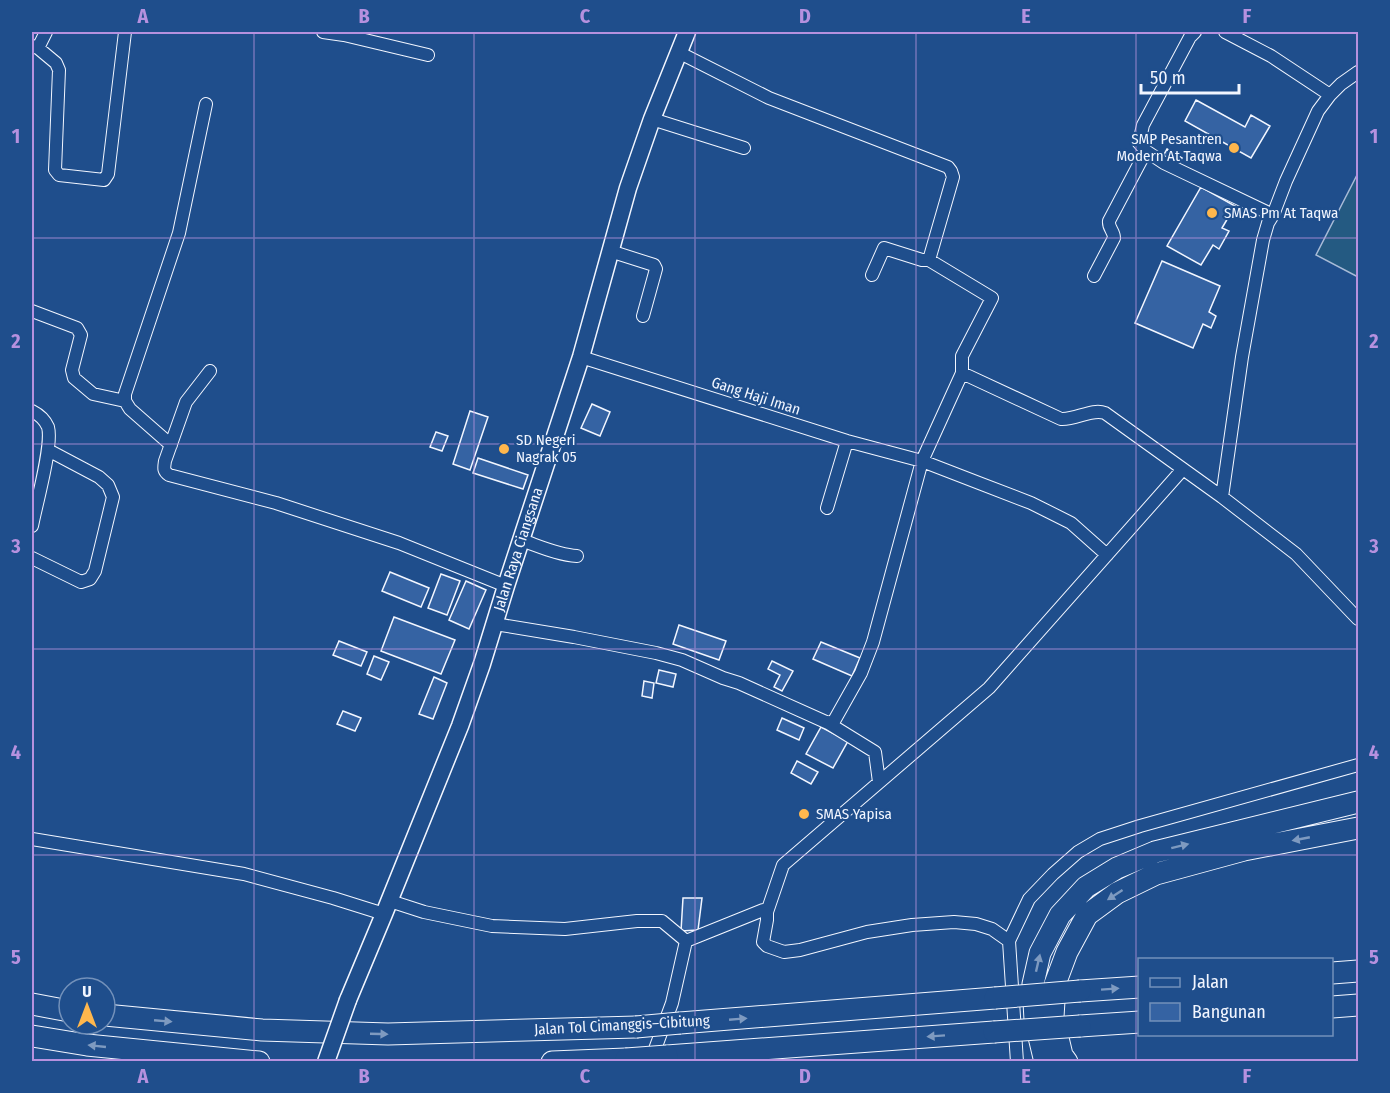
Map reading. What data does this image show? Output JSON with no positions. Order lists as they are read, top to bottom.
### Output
{
  "streets": {
    "highway": ["Jalan Tol Cimanggis–Cibitung"],
    "main road": ["Jalan Raya Ciangsana"],
    "street": ["Gang Haji Iman"]
  },
  "crossings": [
    ["Gang Haji Iman", "Jalan Raya Ciangsana"]
  ],
  "places": [
    "SMP Pesantren Modern At Taqwa",
    "SMAS Pm At Taqwa",
    "SD Negeri Nagrak 05",
    "SMAS Yapisa"
  ],
  "legend": ["Jalan", "Bangunan"],
  "scale_bar": "50 m",
  "north": "top",
  "grid": {
    "columns": [
      "A",
      "B",
      "C",
      "D",
      "E",
      "F"
    ],
    "rows": [
      "1",
      "2",
      "3",
      "4",
      "5"
    ]
  }
}
